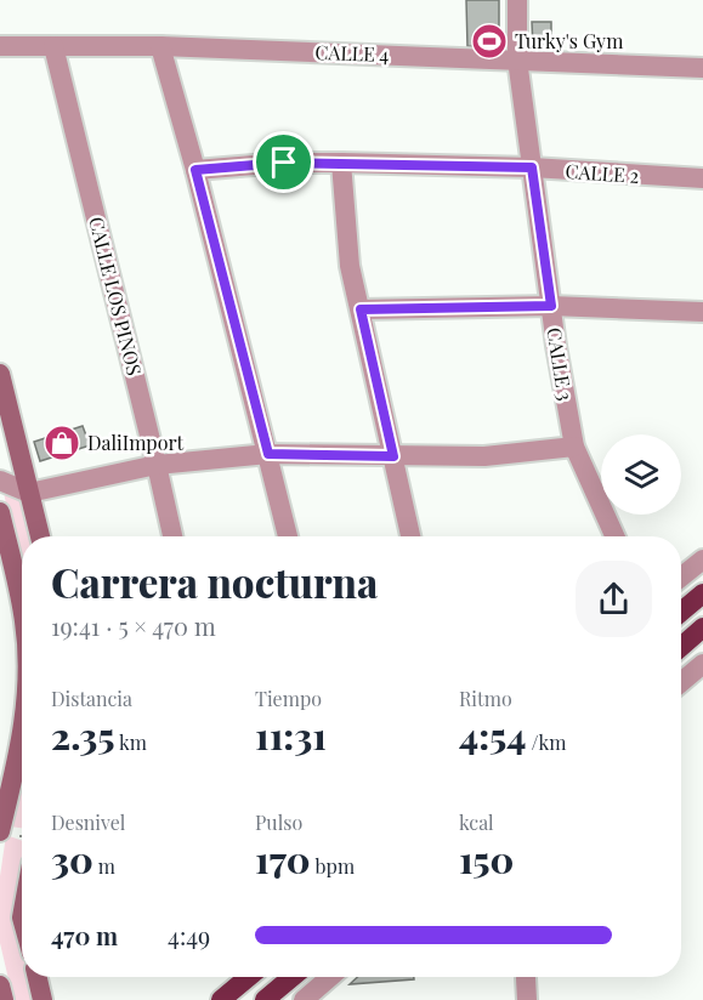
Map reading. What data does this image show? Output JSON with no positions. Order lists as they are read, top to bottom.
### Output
{
  "streets": {
    "street": [
      "CALLE 4",
      "CALLE 2",
      "CALLE LOS PINOS",
      "CALLE 3"
    ]
  },
  "crossings": [
    ["CALLE 4", "CALLE LOS PINOS"],
    ["CALLE 4", "CALLE 3"],
    ["CALLE 2", "CALLE 3"]
  ],
  "places": {
    "sports": ["Turky's Gym"],
    "shop": ["DaliImport"]
  },
  "page": {
    "heading": ["Carrera nocturna", "19:41 · 5 × 470 m"],
    "stats": [
      ["Distancia", "2.35 km"],
      ["Tiempo", "11:31"],
      ["Ritmo", "4:54 /km"],
      ["Desnivel", "30 m"],
      ["Pulso", "170 bpm"],
      ["kcal", "150"]
    ],
    "list": [
      {
        "name": "470 m",
        "note": "4:49"
      }
    ]
  }
}
